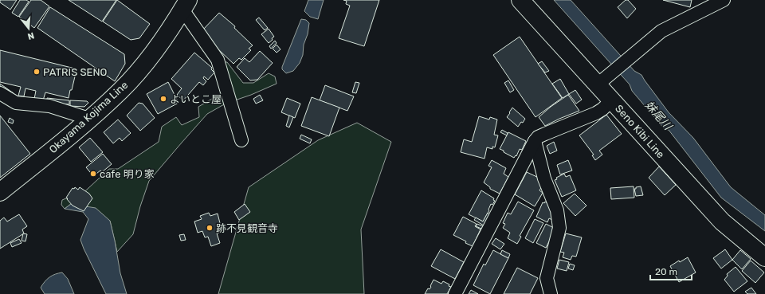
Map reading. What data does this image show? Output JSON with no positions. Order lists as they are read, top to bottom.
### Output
{
  "streets": {
    "main road": ["Okayama Kojima Line", "Seno Kibi Line"]
  },
  "water": ["妹尾川"],
  "places": [
    "PATRIS SENO",
    "よいとこ屋",
    "cafe 明り家",
    "跡不見観音寺"
  ],
  "scale_bar": "20 m",
  "north": "bottom"
}
